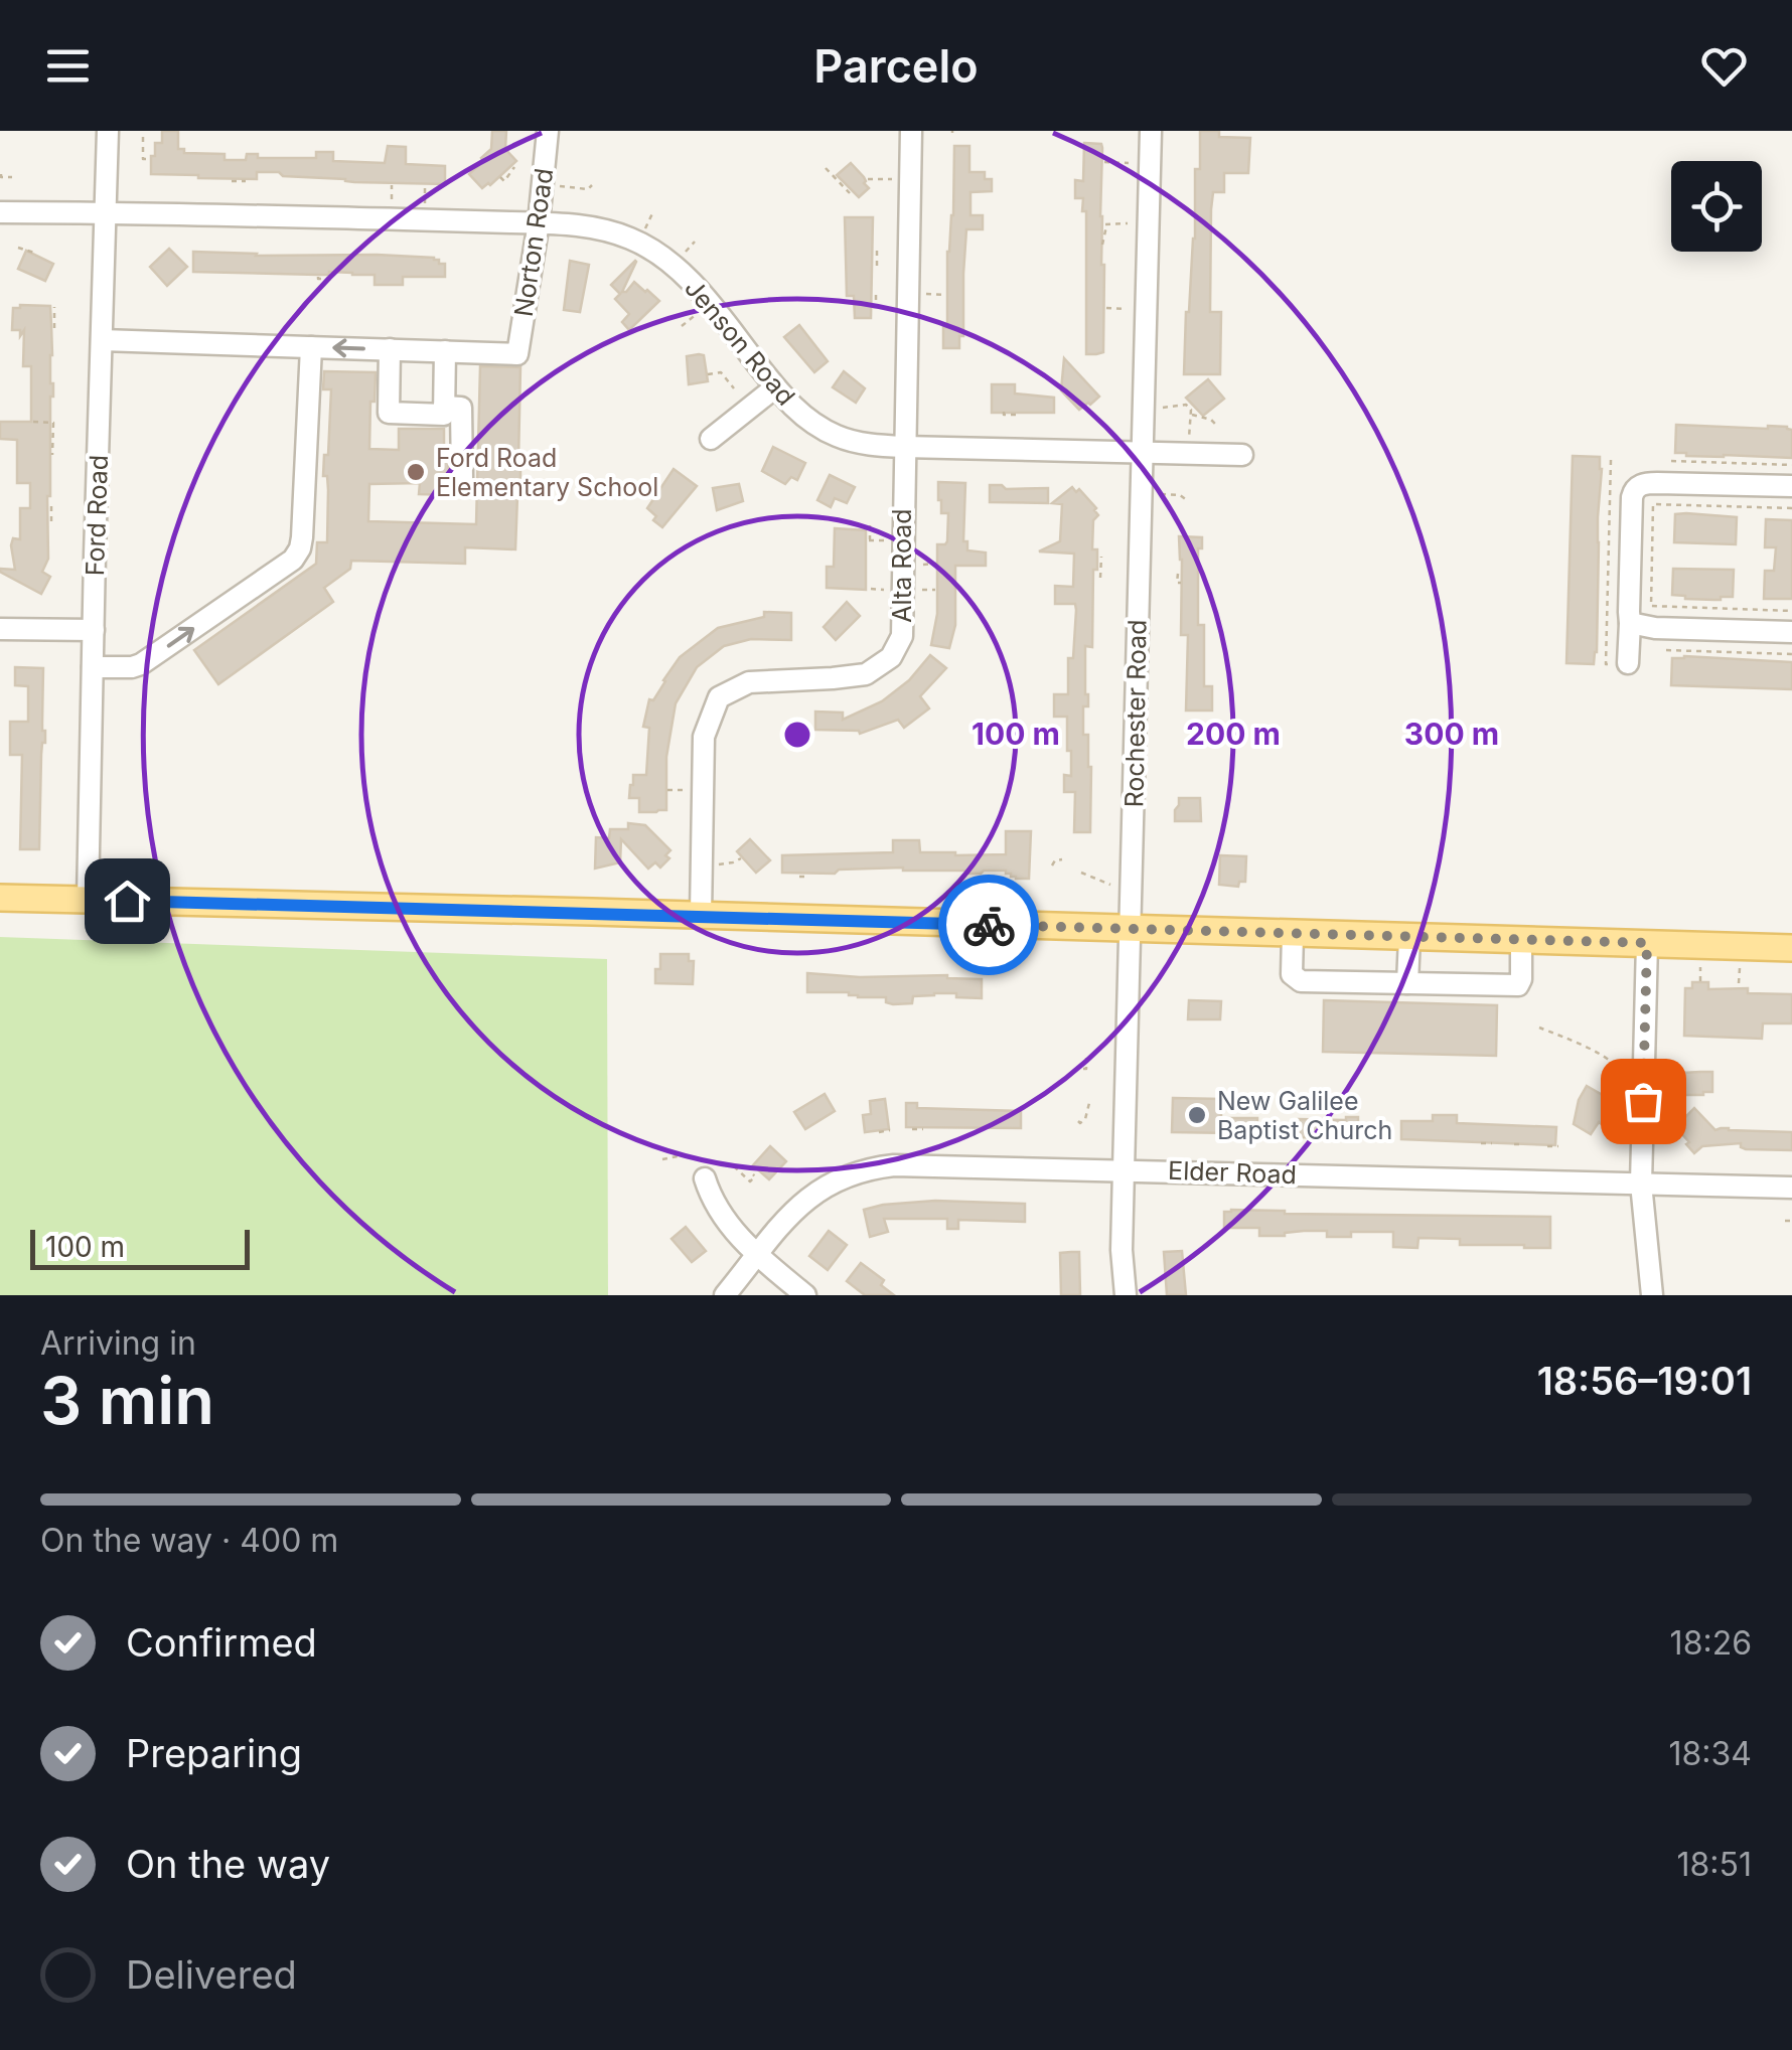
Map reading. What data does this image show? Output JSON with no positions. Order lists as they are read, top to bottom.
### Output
{
  "streets": {
    "street": [
      "Norton Road",
      "Jenson Road",
      "Ford Road",
      "Alta Road",
      "Rochester Road",
      "Elder Road"
    ]
  },
  "crossings": [
    ["Norton Road", "Jenson Road"],
    ["Jenson Road", "Ford Road"],
    ["Jenson Road", "Alta Road"],
    ["Jenson Road", "Rochester Road"],
    ["Rochester Road", "Elder Road"]
  ],
  "places": ["Ford Road Elementary School", "New Galilee Baptist Church"],
  "scale_bar": "100 m",
  "page": {
    "header": "Parcelo",
    "scale": "100 m",
    "heading": ["3 min", "Arriving in", "18:56–19:01"],
    "bar": "On the way · 400 m",
    "list": [
      ["Confirmed", "18:26"],
      ["Preparing", "18:34"],
      ["On the way", "18:51"],
      "Delivered"
    ]
  },
  "rings": ["100 m", "200 m", "300 m"]
}
